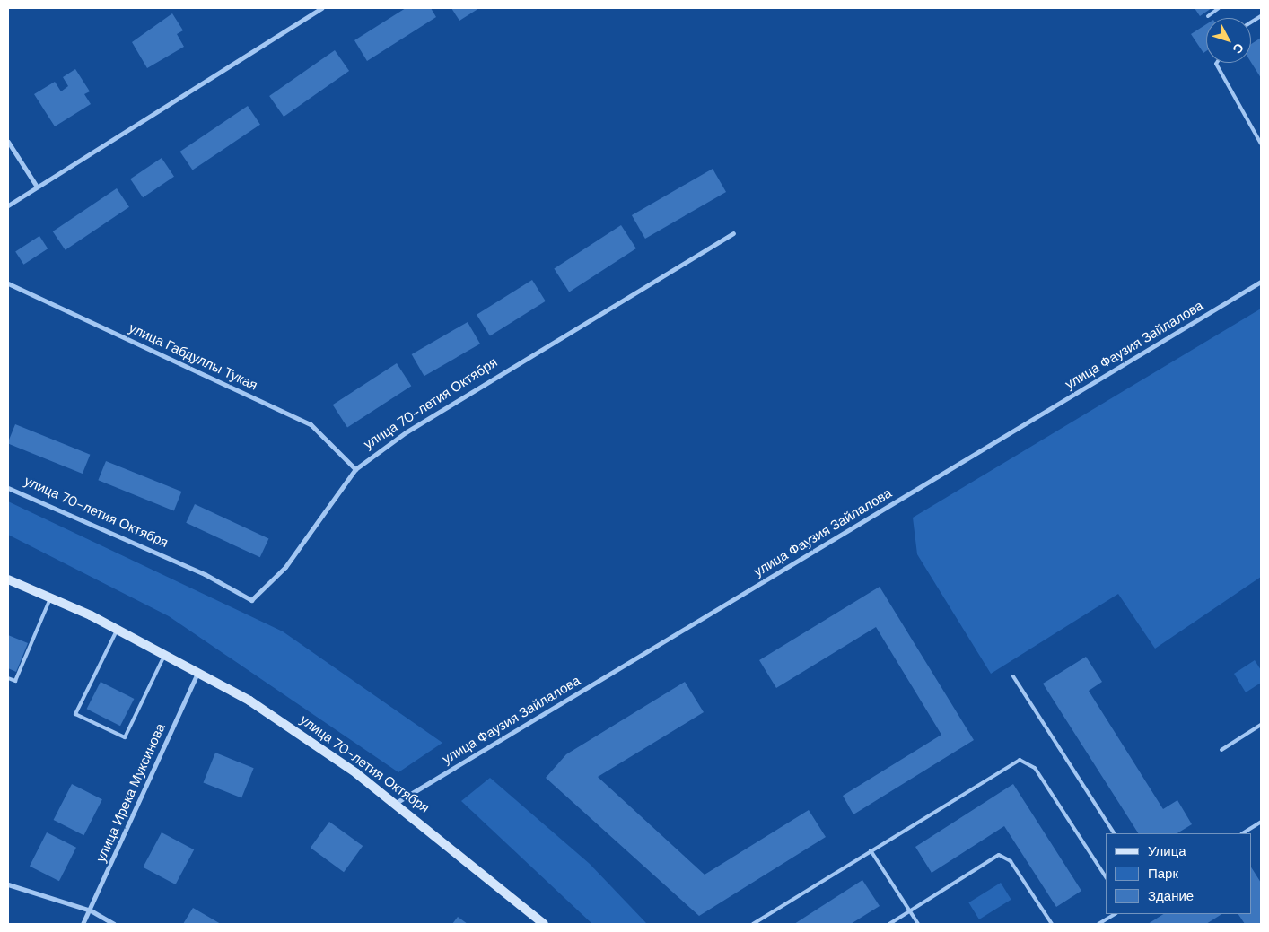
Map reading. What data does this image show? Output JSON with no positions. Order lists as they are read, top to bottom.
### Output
{
  "streets": {
    "main road": ["улица 70-летия Октября"],
    "street": ["улица Фаузия Зайлалова", "улица Габдуллы Тукая", "улица Ирека Муксинова"]
  },
  "crossings": [
    ["улица Фаузия Зайлалова", "улица 70-летия Октября"],
    ["улица Габдуллы Тукая", "улица 70-летия Октября"],
    ["улица 70-летия Октября", "улица Ирека Муксинова"]
  ],
  "legend": ["Улица", "Парк", "Здание"],
  "north": "bottom right"
}
